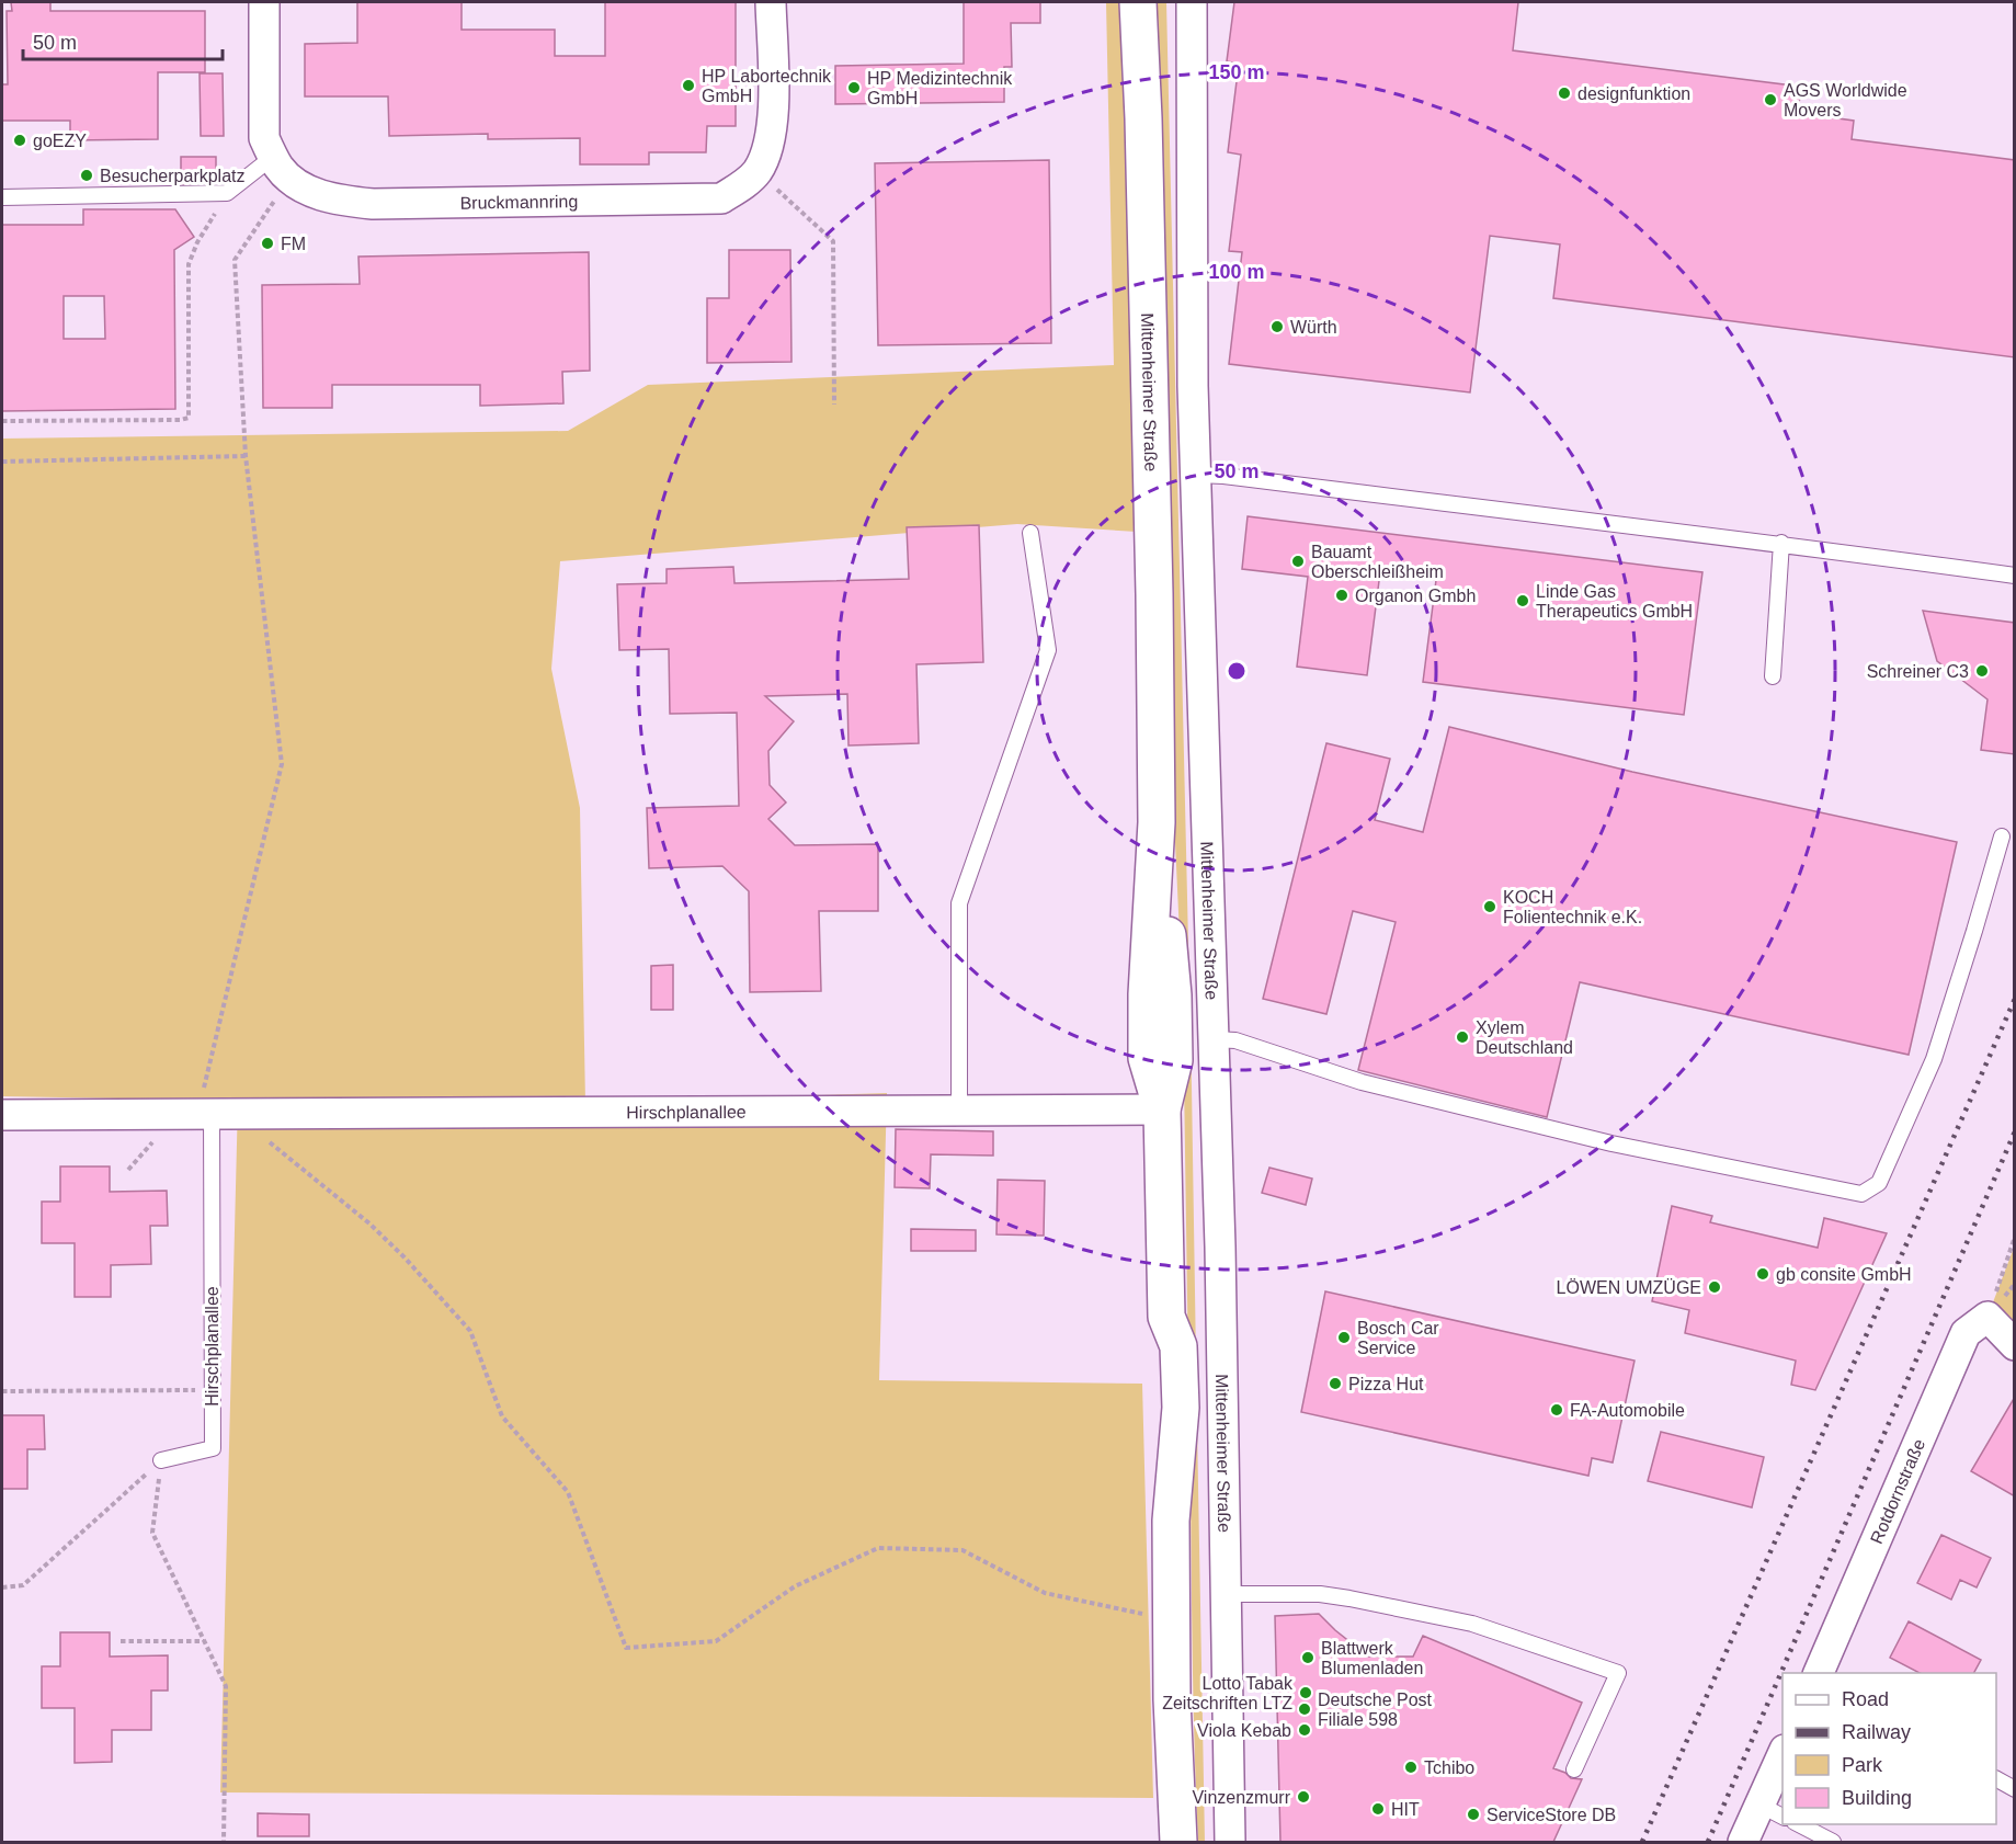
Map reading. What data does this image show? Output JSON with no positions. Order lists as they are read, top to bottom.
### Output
{
  "streets": {
    "main road": ["Mittenheimer Straße"],
    "street": ["Bruckmannring", "Hirschplanallee", "Rotdornstraße"]
  },
  "crossings": [
    ["Mittenheimer Straße", "Hirschplanallee"]
  ],
  "places": [
    "HP Labortechnik GmbH",
    "HP Medizintechnik GmbH",
    "designfunktion",
    "AGS Worldwide Movers",
    "goEZY",
    "Besucherparkplatz",
    "FM",
    "Würth",
    "Bauamt Oberschleißheim",
    "Organon Gmbh",
    "Linde Gas Therapeutics GmbH",
    "Schreiner C3",
    "KOCH Folientechnik e.K.",
    "Xylem Deutschland",
    "gb consite GmbH",
    "LÖWEN UMZÜGE",
    "Bosch Car Service",
    "Pizza Hut",
    "FA-Automobile",
    "Blattwerk Blumenladen",
    "Lotto Tabak Zeitschriften LTZ",
    "Deutsche Post Filiale 598",
    "Viola Kebab",
    "Tchibo",
    "Vinzenzmurr",
    "HIT",
    "ServiceStore DB"
  ],
  "legend": [
    "Road",
    "Railway",
    "Park",
    "Building"
  ],
  "scale_bar": "50 m",
  "rings": ["150 m", "100 m", "50 m"]
}
